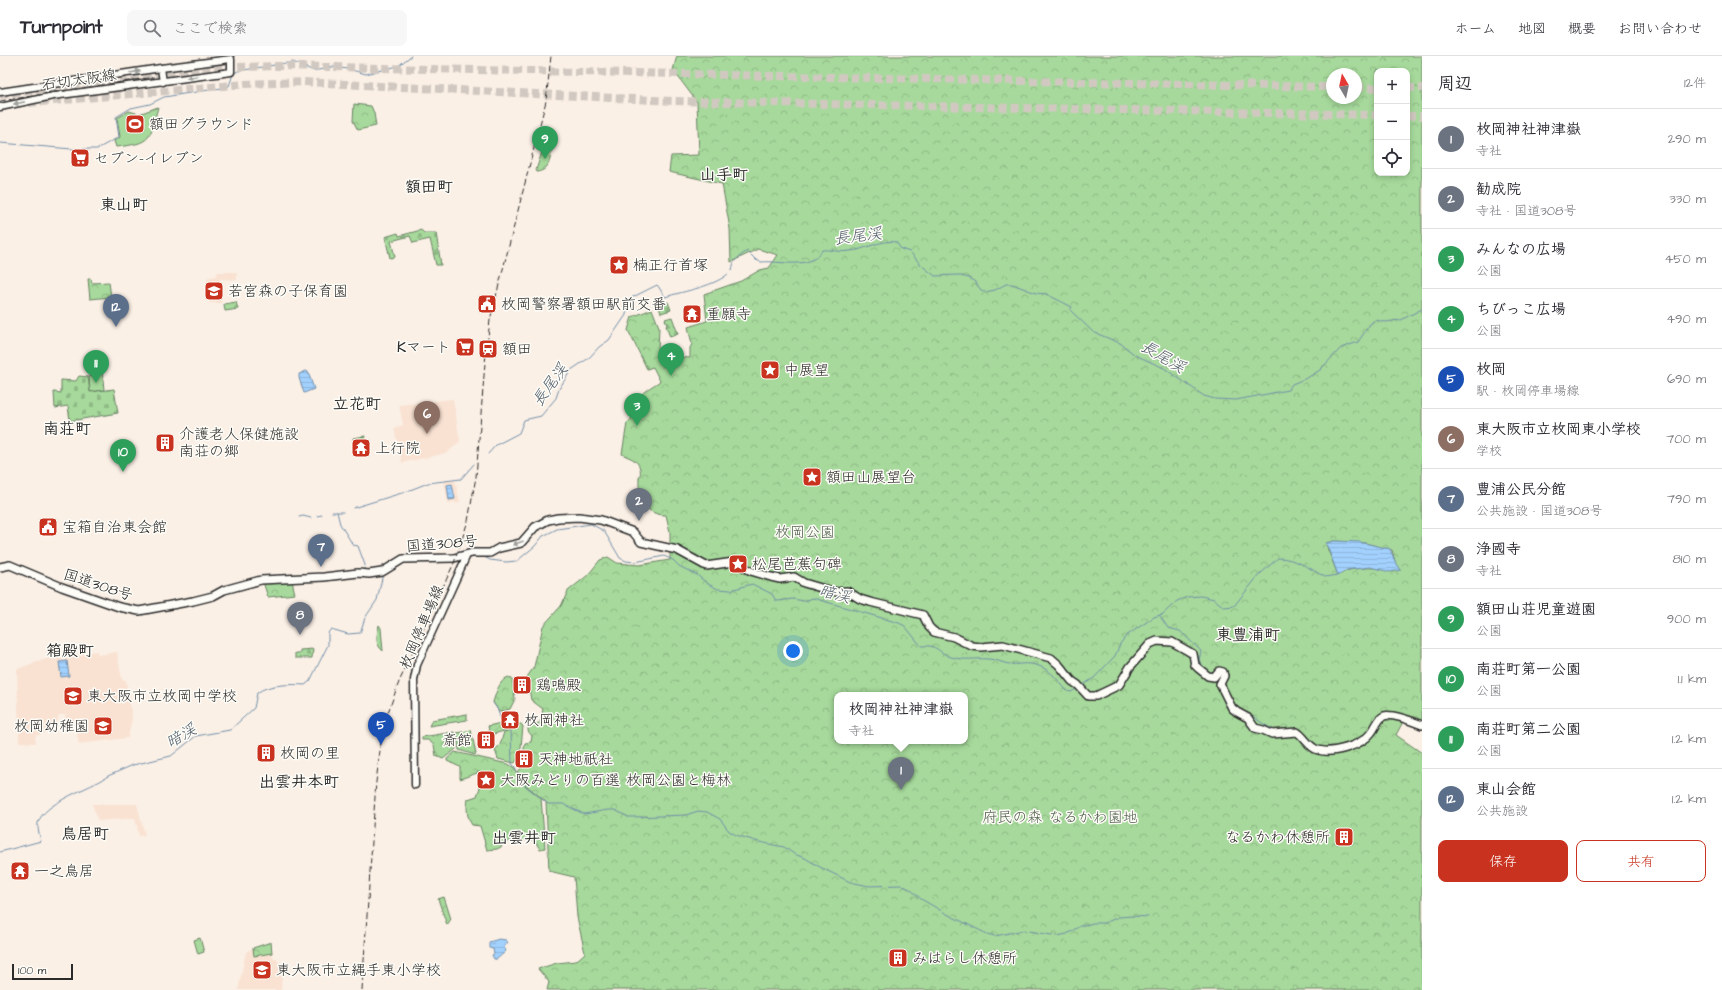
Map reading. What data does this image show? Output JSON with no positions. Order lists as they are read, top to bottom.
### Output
{
  "streets": {
    "highway": ["国道308号"],
    "main road": ["石切大阪線", "枚岡停車場線"]
  },
  "crossings": [
    ["国道308号", "枚岡停車場線"]
  ],
  "one_way": ["国道308号"],
  "districts": [
    "山手町",
    "額田町",
    "東山町",
    "立花町",
    "南荘町",
    "東豊浦町",
    "箱殿町",
    "出雲井本町",
    "鳥居町",
    "出雲井町"
  ],
  "water": ["長尾渓", "暗渓"],
  "parks": ["枚岡公園", "府民の森 なるかわ園地"],
  "places": {
    "sports": ["額田グラウンド"],
    "supermarket": ["セブン-イレブン", "Kマート"],
    "place": [
      "楠正行首塚",
      "中展望",
      "額田山展望台",
      "松尾芭蕉句碑",
      "大阪みどりの百選 枚岡公園と梅林"
    ],
    "school or university": [
      "若宮森の子保育園",
      "東大阪市立枚岡中学校",
      "枚岡幼稚園",
      "東大阪市立縄手東小学校"
    ],
    "public building": ["枚岡警察署額田駅前交番", "宝箱自治東会館"],
    "temple": [
      "重願寺",
      "上行院",
      "枚岡神社",
      "一之鳥居"
    ],
    "station": ["額田"],
    "building": [
      "介護老人保健施設 南荘の郷",
      "鶏鳴殿",
      "斎館",
      "枚岡の里",
      "天神地祇社",
      "なるかわ休憩所",
      "みはらし休憩所"
    ]
  },
  "scale_bar": "100 m",
  "north": "top",
  "page": {
    "header": "Turnpoint",
    "search": "ここで検索",
    "nav": [
      "ホーム",
      "地図",
      "概要",
      "お問い合わせ"
    ],
    "heading": ["周辺", "12件"],
    "map_buttons": ["+", "−"],
    "list": [
      {
        "mark": "1",
        "name": "枚岡神社神津嶽",
        "note": "寺社",
        "value": "290 m"
      },
      {
        "mark": "2",
        "name": "勧成院",
        "note": "寺社 · 国道308号",
        "value": "330 m"
      },
      {
        "mark": "3",
        "name": "みんなの広場",
        "note": "公園",
        "value": "450 m"
      },
      {
        "mark": "4",
        "name": "ちびっこ広場",
        "note": "公園",
        "value": "490 m"
      },
      {
        "mark": "5",
        "name": "枚岡",
        "note": "駅 · 枚岡停車場線",
        "value": "690 m"
      },
      {
        "mark": "6",
        "name": "東大阪市立枚岡東小学校",
        "note": "学校",
        "value": "700 m"
      },
      {
        "mark": "7",
        "name": "豊浦公民分館",
        "note": "公共施設 · 国道308号",
        "value": "790 m"
      },
      {
        "mark": "8",
        "name": "浄國寺",
        "note": "寺社",
        "value": "810 m"
      },
      {
        "mark": "9",
        "name": "額田山荘児童遊園",
        "note": "公園",
        "value": "900 m"
      },
      {
        "mark": "10",
        "name": "南荘町第一公園",
        "note": "公園",
        "value": "1.1 km"
      },
      {
        "mark": "11",
        "name": "南荘町第二公園",
        "note": "公園",
        "value": "1.2 km"
      },
      {
        "mark": "12",
        "name": "東山会館",
        "note": "公共施設",
        "value": "1.2 km"
      }
    ],
    "pins": [
      "9",
      "12",
      "4",
      "11",
      "3",
      "6",
      "10",
      "2",
      "7",
      "8",
      "5",
      "1"
    ],
    "popup": ["枚岡神社神津嶽", "寺社"],
    "buttons": ["保存", "共有"],
    "scale": "100 m"
  }
}
